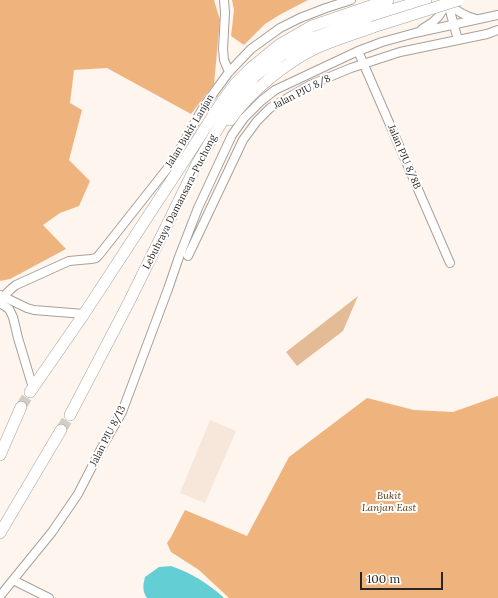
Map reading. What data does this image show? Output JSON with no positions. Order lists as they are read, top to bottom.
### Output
{
  "streets": {
    "highway": ["Lebuhraya Damansara–Puchong"],
    "street": [
      "Jalan PJU 8/8",
      "Jalan Bukit Lanjan",
      "Jalan PJU 8/8B",
      "Jalan PJU 8/13"
    ]
  },
  "crossings": [
    ["Jalan PJU 8/8", "Jalan PJU 8/8B"],
    ["Jalan PJU 8/8", "Jalan PJU 8/13"]
  ],
  "parks": ["Bukit Lanjan East"],
  "scale_bar": "100 m"
}
